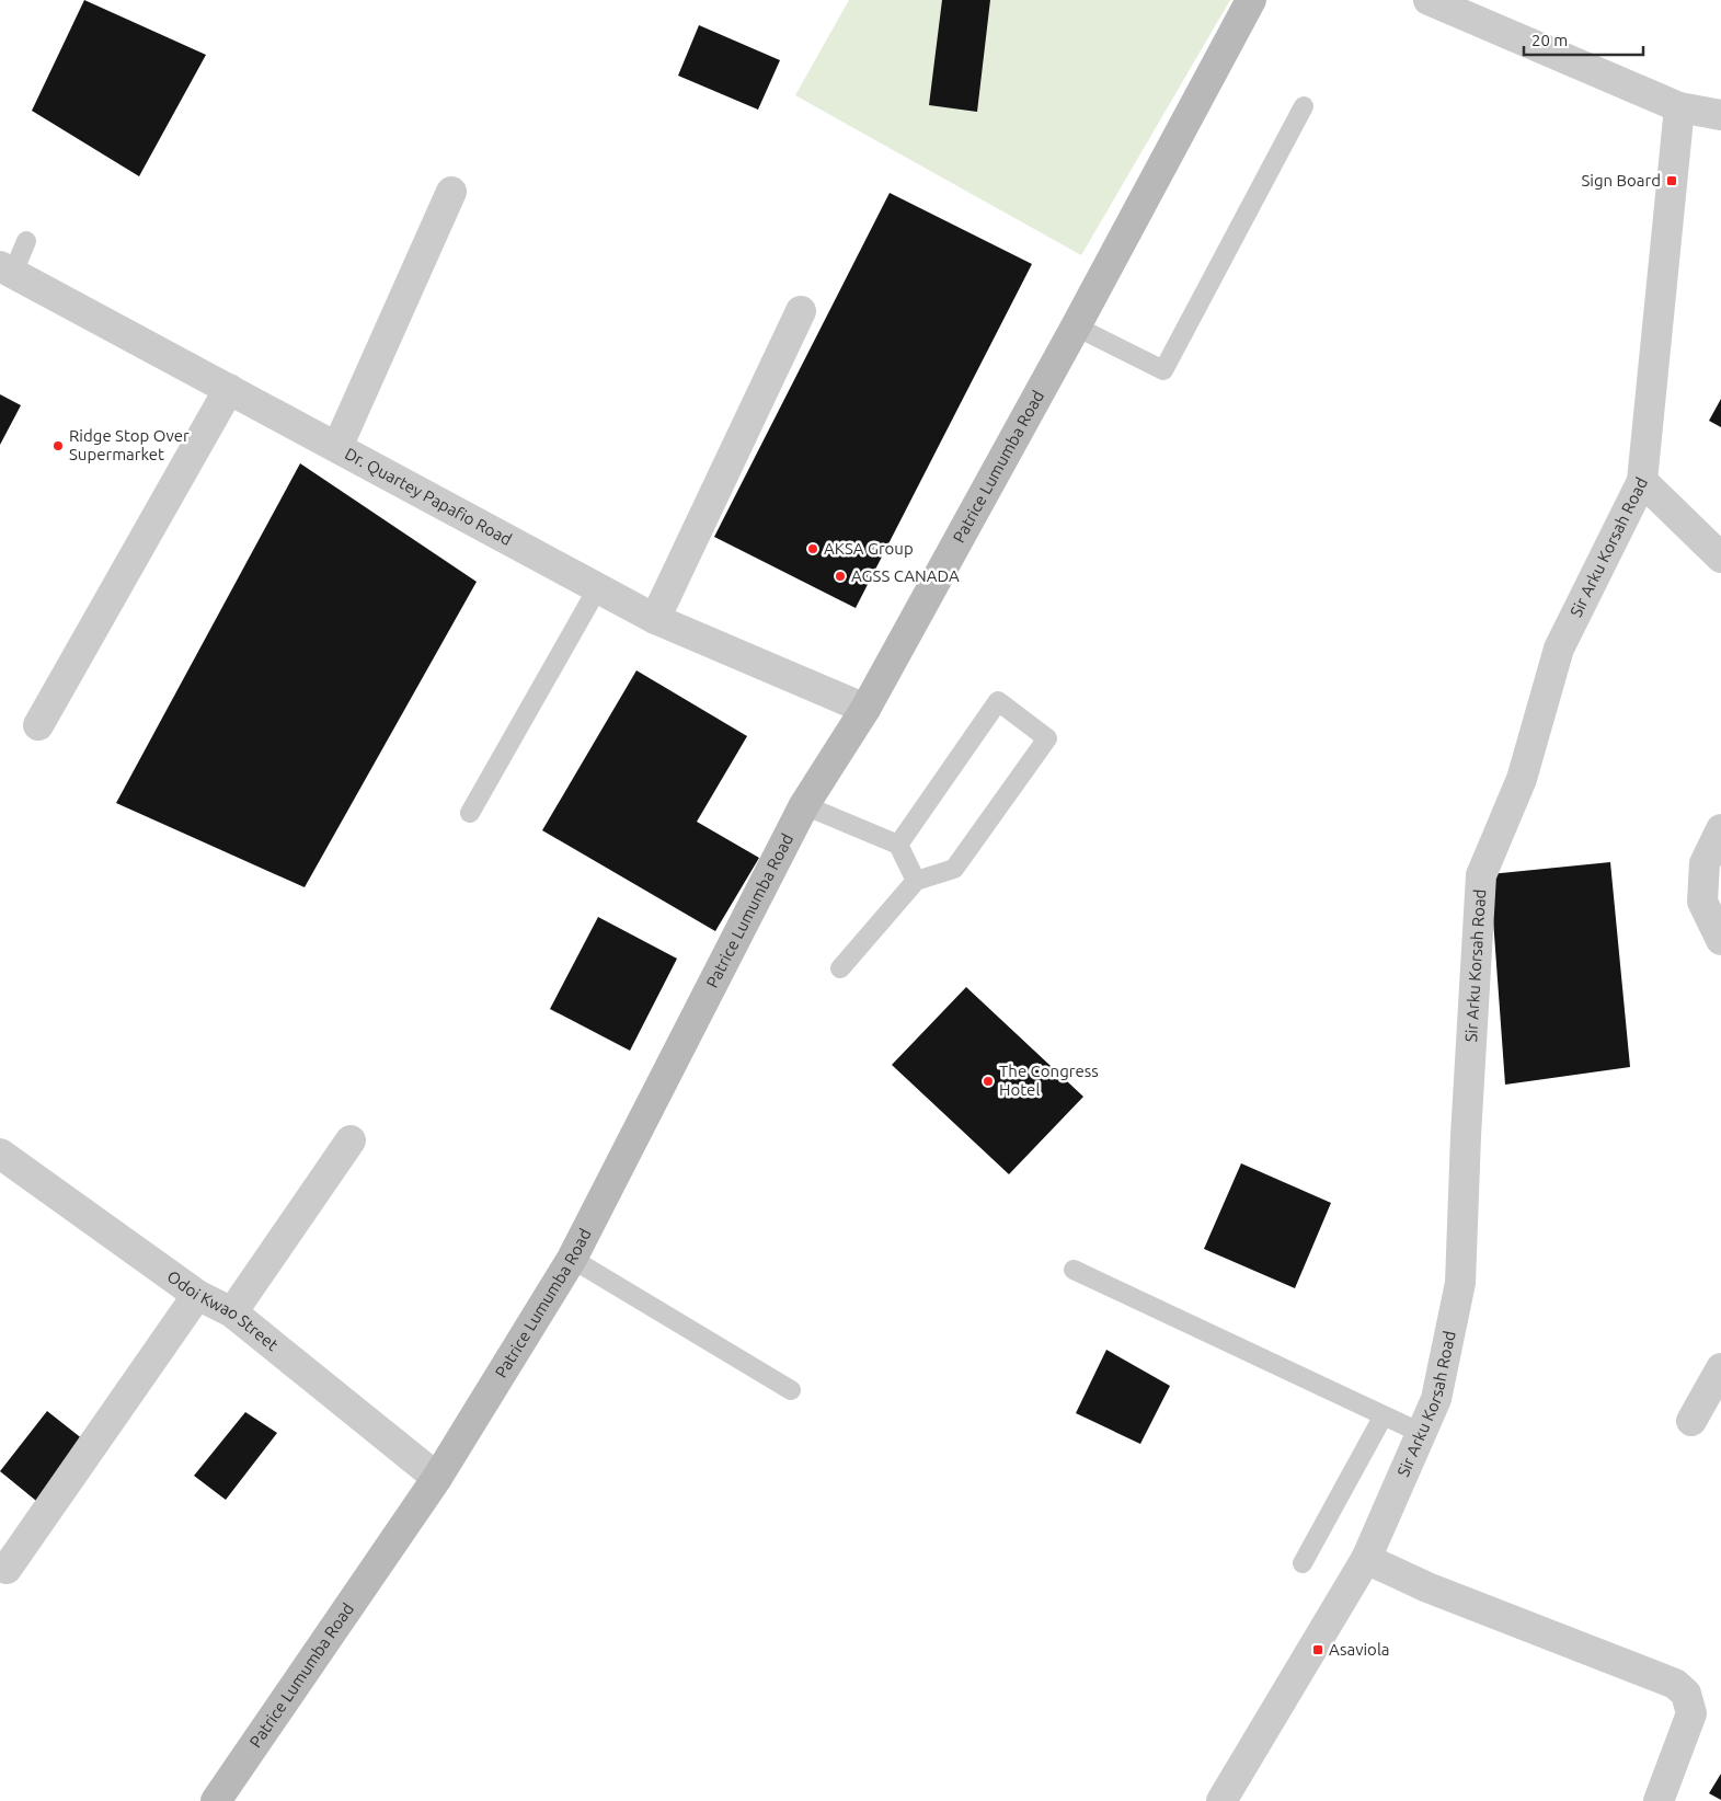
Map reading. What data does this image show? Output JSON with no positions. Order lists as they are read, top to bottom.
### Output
{
  "streets": {
    "street": [
      "Patrice Lumumba Road",
      "Dr. Quartey Papafio Road",
      "Sir Arku Korsah Road",
      "Odoi Kwao Street"
    ]
  },
  "crossings": [
    ["Patrice Lumumba Road", "Dr. Quartey Papafio Road"],
    ["Patrice Lumumba Road", "Odoi Kwao Street"]
  ],
  "places": {
    "transit": ["Sign Board", "Asaviola"],
    "other": [
      "Ridge Stop Over Supermarket",
      "AKSA Group",
      "AGSS CANADA",
      "The Congress Hotel"
    ]
  },
  "scale_bar": "20 m"
}
